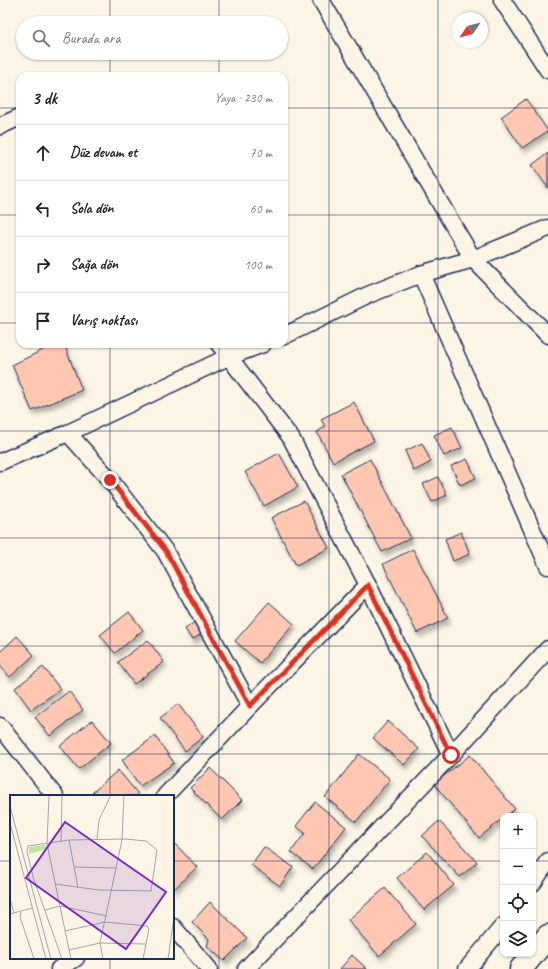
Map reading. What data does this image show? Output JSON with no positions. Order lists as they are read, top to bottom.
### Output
{
  "north": "bottom left",
  "page": {
    "search": "Burada ara",
    "heading": ["3 dk", "Yaya · 230 m"],
    "list": [
      ["Düz devam et", "70 m"],
      ["Sola dön", "60 m"],
      ["Sağa dön", "100 m"],
      "Varış noktası"
    ],
    "map_buttons": ["+", "−"]
  }
}
